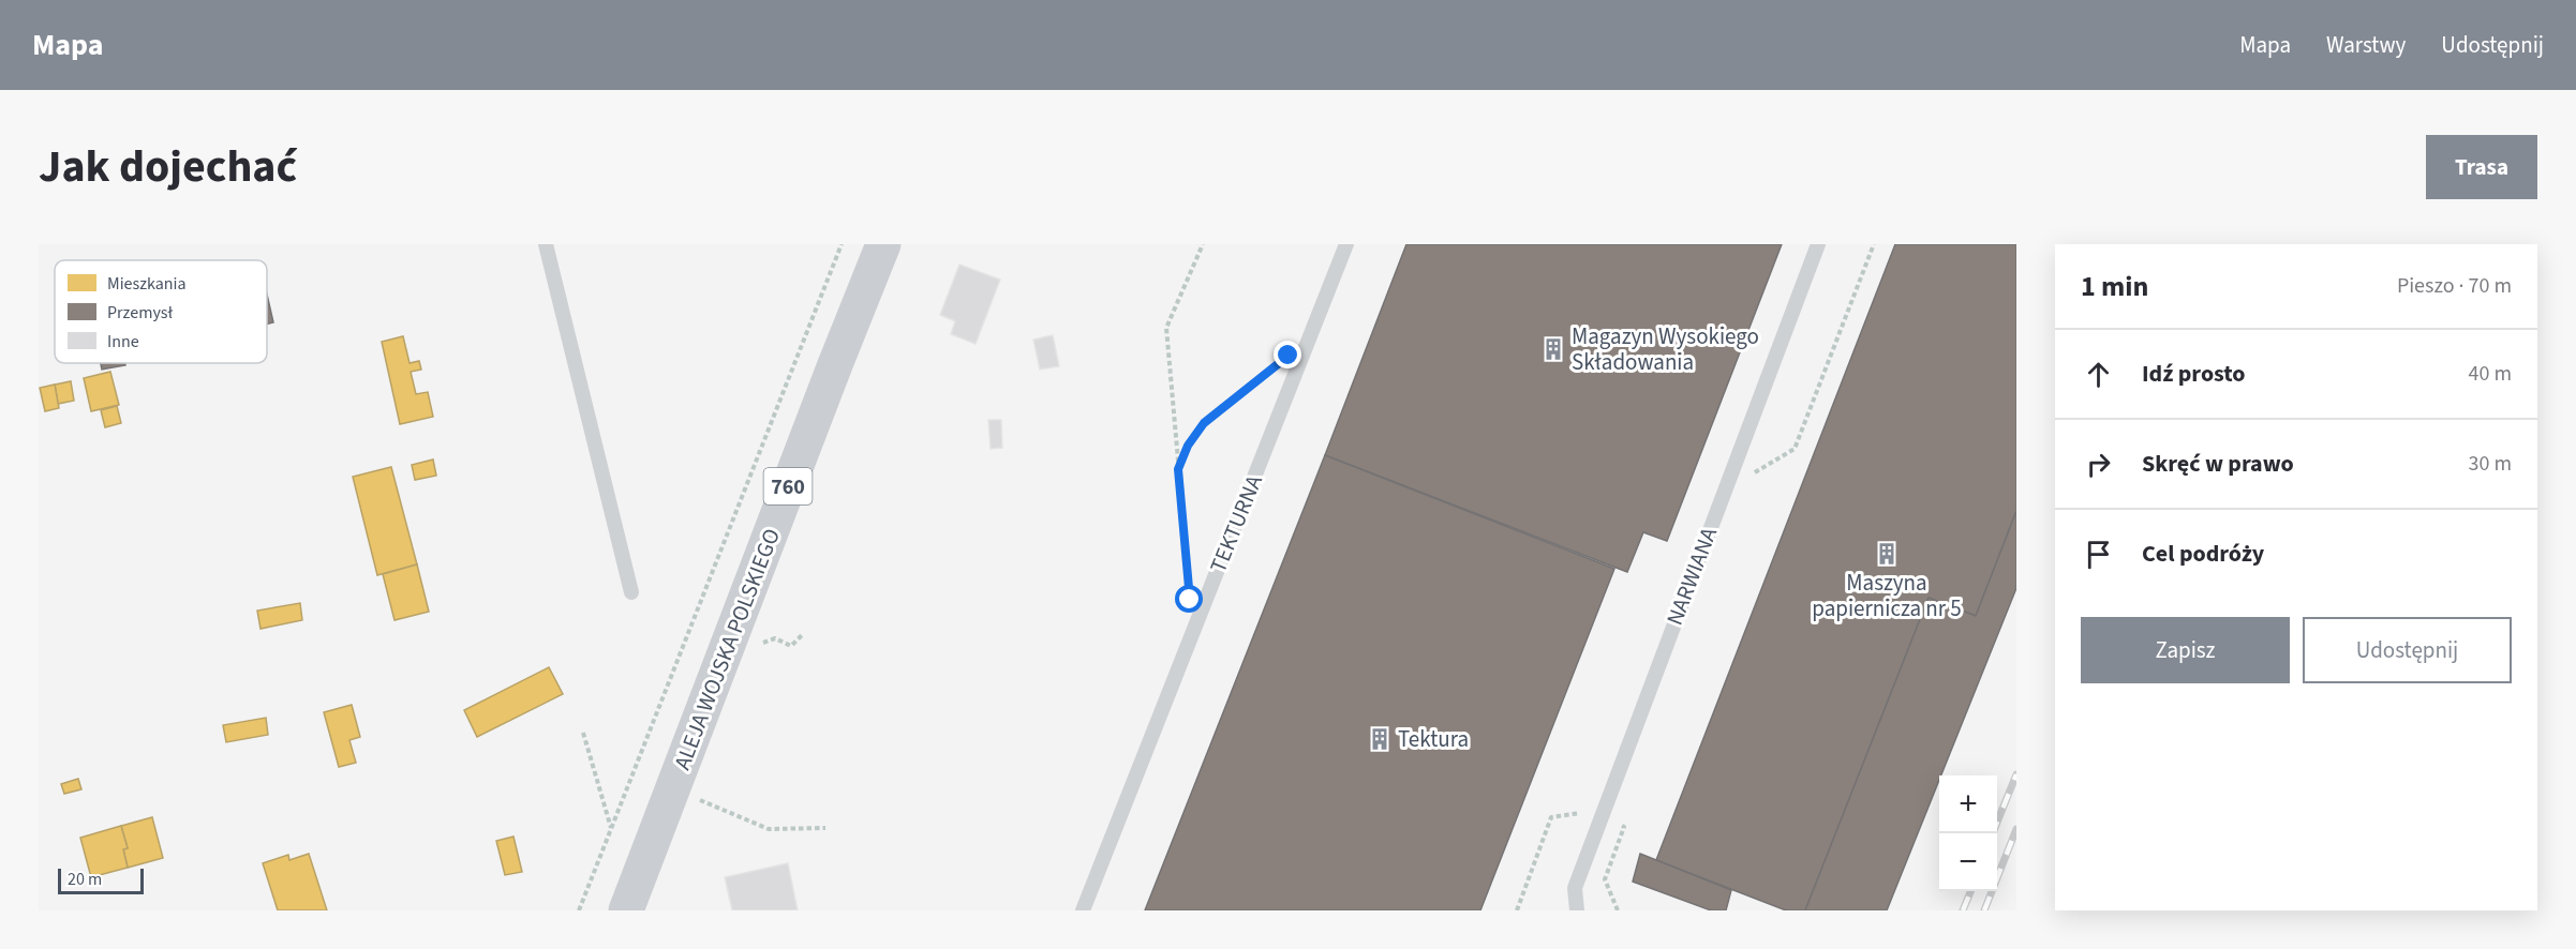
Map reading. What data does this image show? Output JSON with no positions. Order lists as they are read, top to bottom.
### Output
{
  "streets": {
    "main road": ["760", "ALEJA WOJSKA POLSKIEGO"],
    "lane": ["TEKTURNA", "NARWIANA"]
  },
  "places": {
    "building": ["Magazyn Wysokiego Składowania", "Maszyna papiernicza nr 5", "Tektura"]
  },
  "legend": ["Mieszkania", "Przemysł", "Inne"],
  "scale_bar": "20 m",
  "page": {
    "header": "Mapa",
    "nav": ["Mapa", "Warstwy", "Udostępnij"],
    "title": "Jak dojechać",
    "buttons": [
      "Trasa",
      ["Zapisz", "Udostępnij"]
    ],
    "heading": ["1 min", "Pieszo · 70 m"],
    "list": [
      ["Idź prosto", "40 m"],
      ["Skręć w prawo", "30 m"],
      "Cel podróży"
    ],
    "map_buttons": ["+", "−"],
    "scale": "20 m"
  }
}
